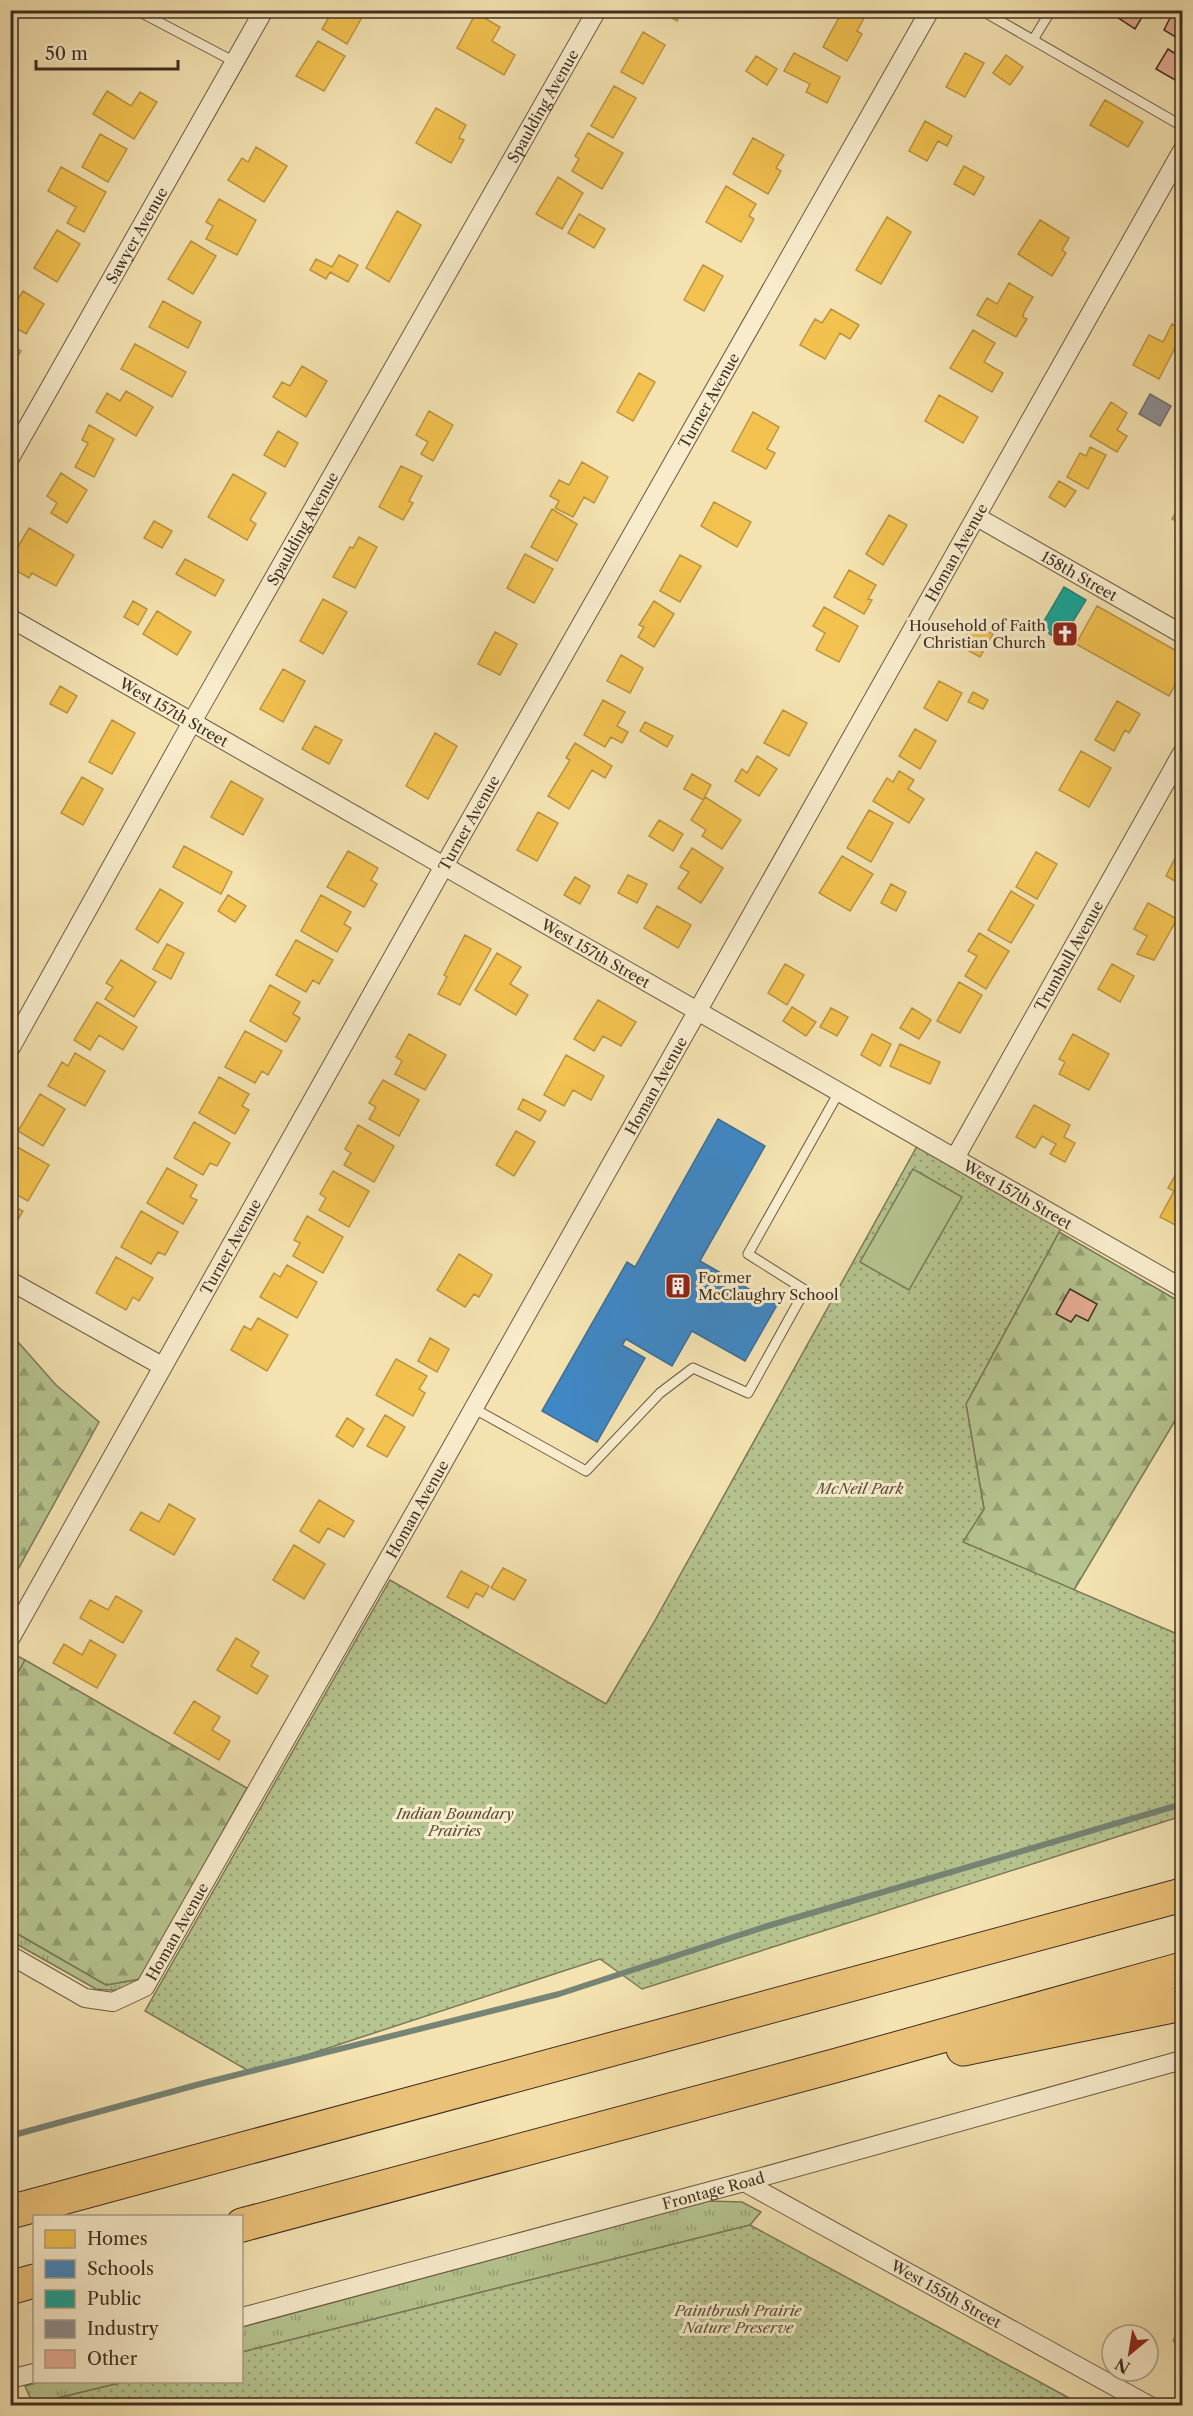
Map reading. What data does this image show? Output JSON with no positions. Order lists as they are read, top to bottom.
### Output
{
  "streets": {
    "street": [
      "Spaulding Avenue",
      "Sawyer Avenue",
      "Turner Avenue",
      "Homan Avenue",
      "158th Street",
      "West 157th Street",
      "Trumbull Avenue",
      "Frontage Road",
      "West 155th Street"
    ]
  },
  "crossings": [
    ["Spaulding Avenue", "West 157th Street"],
    ["Turner Avenue", "West 157th Street"],
    ["Homan Avenue", "158th Street"],
    ["Homan Avenue", "West 157th Street"],
    ["West 157th Street", "Trumbull Avenue"],
    ["Frontage Road", "West 155th Street"]
  ],
  "parks": ["McNeil Park", "Indian Boundary Prairies", "Paintbrush Prairie Nature Preserve"],
  "places": {
    "church": ["Household of Faith Christian Church"],
    "building": ["Former McClaughry School"]
  },
  "legend": [
    "Homes",
    "Schools",
    "Public",
    "Industry",
    "Other"
  ],
  "scale_bar": "50 m",
  "north": "bottom left"
}
